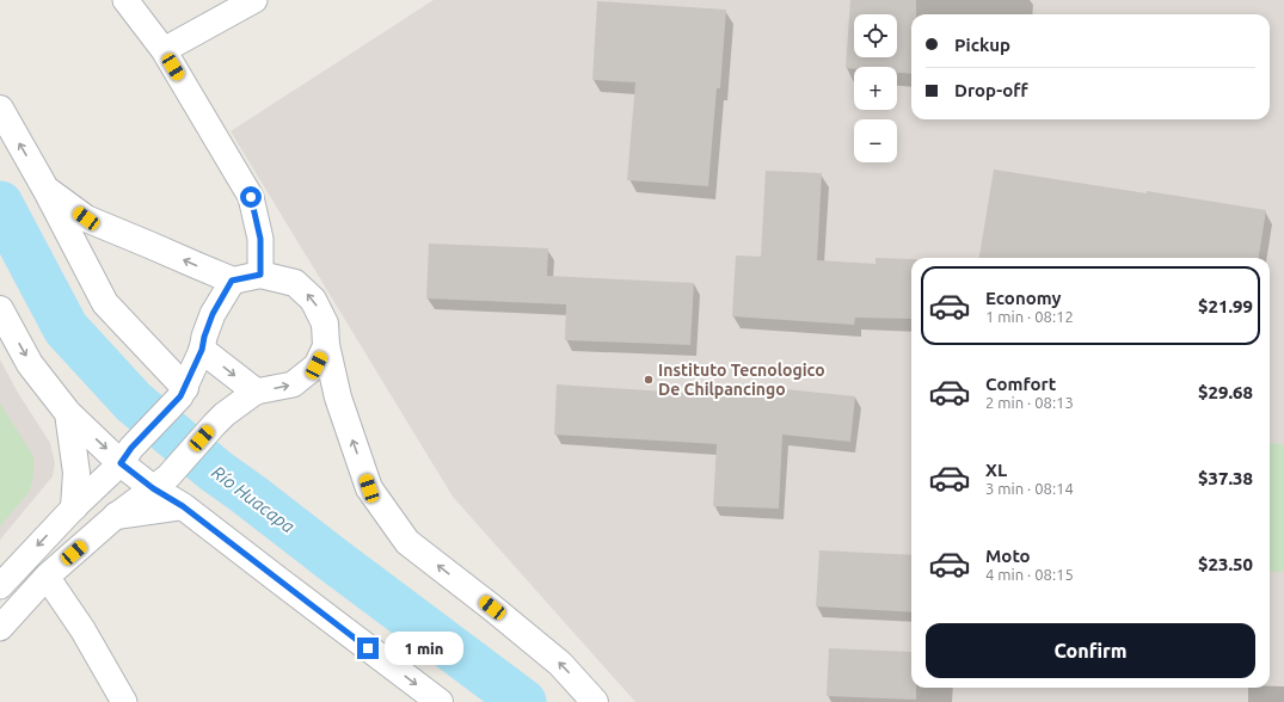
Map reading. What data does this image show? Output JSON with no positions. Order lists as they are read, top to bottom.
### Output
{
  "water": ["Río Huacapa"],
  "places": ["Instituto Tecnologico De Chilpancingo"],
  "page": {
    "map_buttons": ["+", "−"],
    "banner": ["Pickup", "Drop-off"],
    "list": [
      {
        "name": "Economy",
        "note": "1 min · 08:12",
        "value": "$21.99"
      },
      {
        "name": "Comfort",
        "note": "2 min · 08:13",
        "value": "$29.68"
      },
      {
        "name": "XL",
        "note": "3 min · 08:14",
        "value": "$37.38"
      },
      {
        "name": "Moto",
        "note": "4 min · 08:15",
        "value": "$23.50"
      }
    ],
    "buttons": "Confirm",
    "bubble": "1 min"
  }
}
